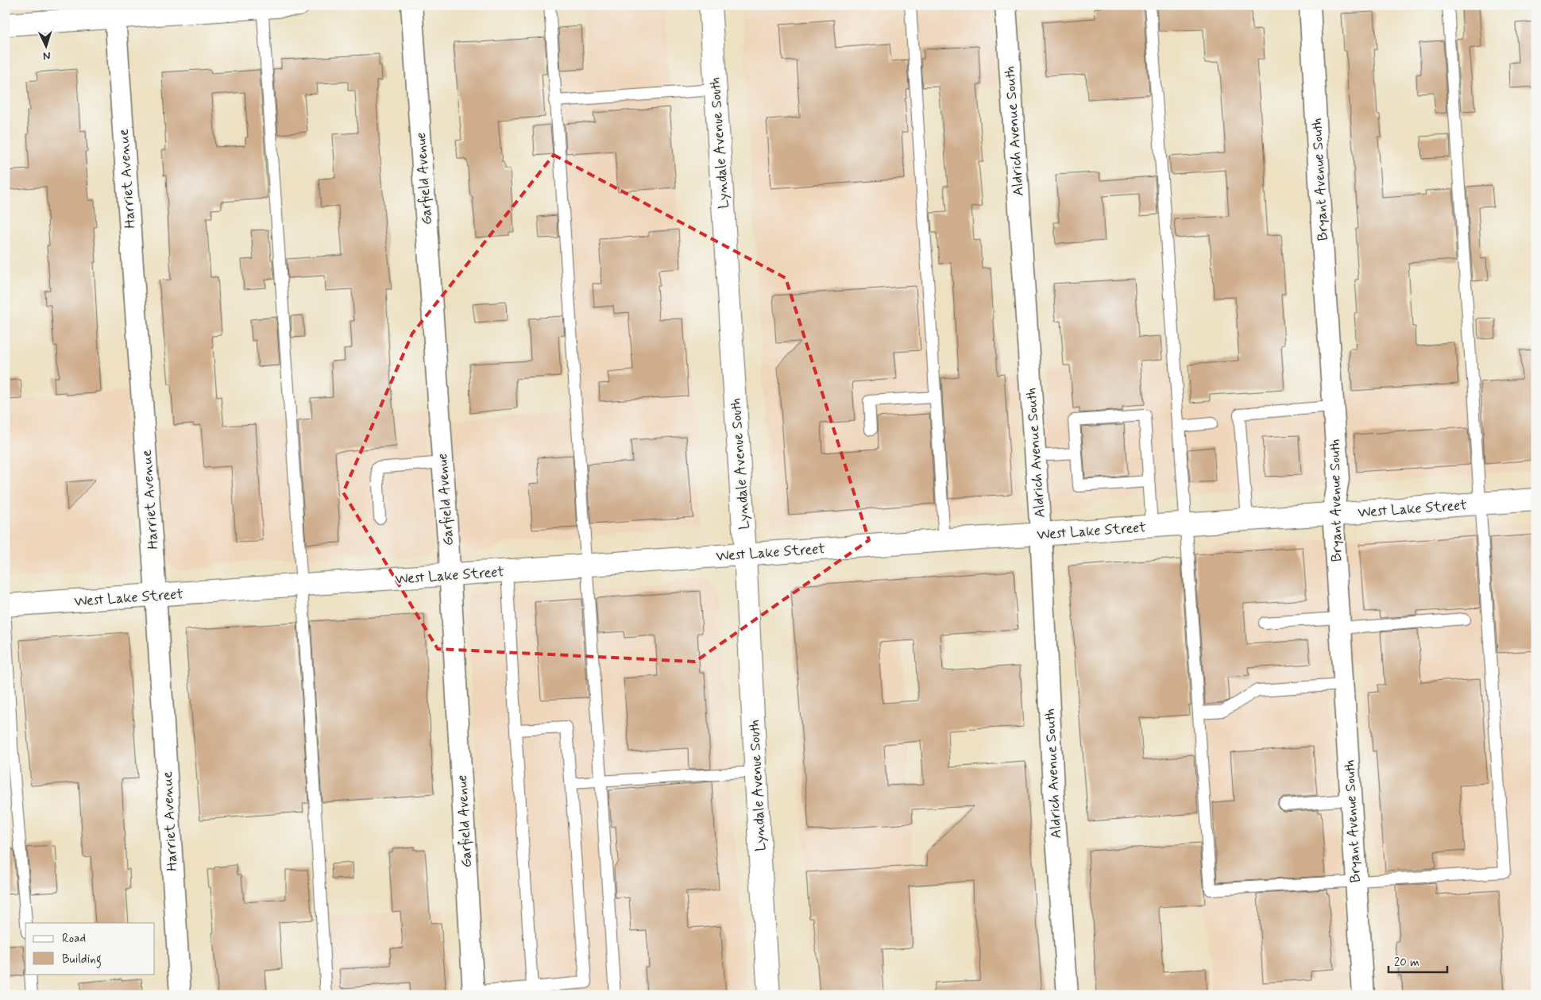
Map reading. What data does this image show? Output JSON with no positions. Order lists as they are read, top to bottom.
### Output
{
  "streets": {
    "main road": ["Lyndale Avenue South", "West Lake Street"],
    "street": [
      "Aldrich Avenue South",
      "Harriet Avenue",
      "Garfield Avenue",
      "Bryant Avenue South"
    ]
  },
  "crossings": [
    ["Aldrich Avenue South", "West Lake Street"],
    ["Lyndale Avenue South", "West Lake Street"],
    ["Harriet Avenue", "West Lake Street"],
    ["Garfield Avenue", "West Lake Street"],
    ["Bryant Avenue South", "West Lake Street"]
  ],
  "legend": ["Road", "Building"],
  "scale_bar": "20 m",
  "north": "bottom"
}
